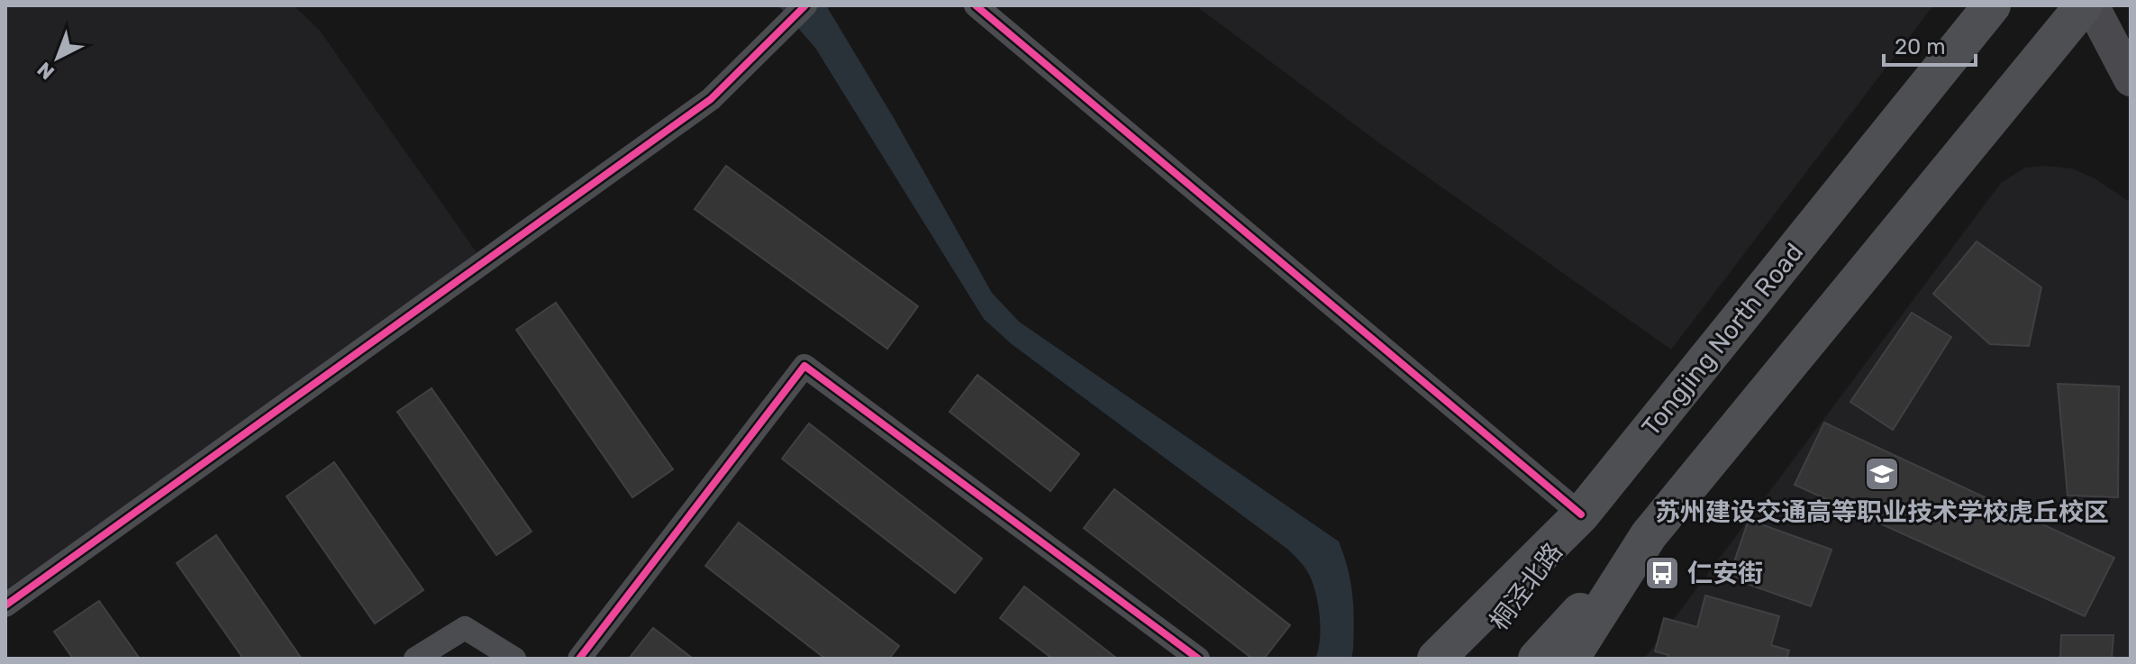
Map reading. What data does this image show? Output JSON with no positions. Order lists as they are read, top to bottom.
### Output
{
  "streets": {
    "main road": ["Tongjing North Road", "桐泾北路"]
  },
  "crossings": [
    ["Tongjing North Road", "桐泾北路"]
  ],
  "places": {
    "school or university": ["苏州建设交通高等职业技术学校虎丘校区"],
    "bus stop": ["仁安街"]
  },
  "scale_bar": "20 m",
  "north": "bottom left"
}
